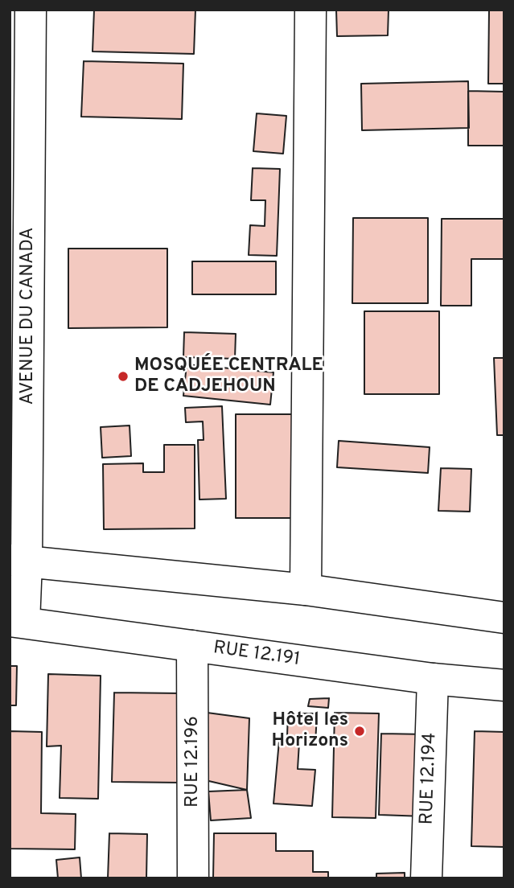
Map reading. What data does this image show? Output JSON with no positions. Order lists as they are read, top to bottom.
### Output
{
  "streets": {
    "main road": [
      "AVENUE DU CANADA",
      "RUE 12.191",
      "RUE 12.196",
      "RUE 12.194"
    ]
  },
  "crossings": [
    ["AVENUE DU CANADA", "RUE 12.191"],
    ["RUE 12.191", "RUE 12.196"],
    ["RUE 12.191", "RUE 12.194"]
  ],
  "places": ["MOSQUÉE CENTRALE DE CADJEHOUN", "Hôtel les Horizons"]
}
